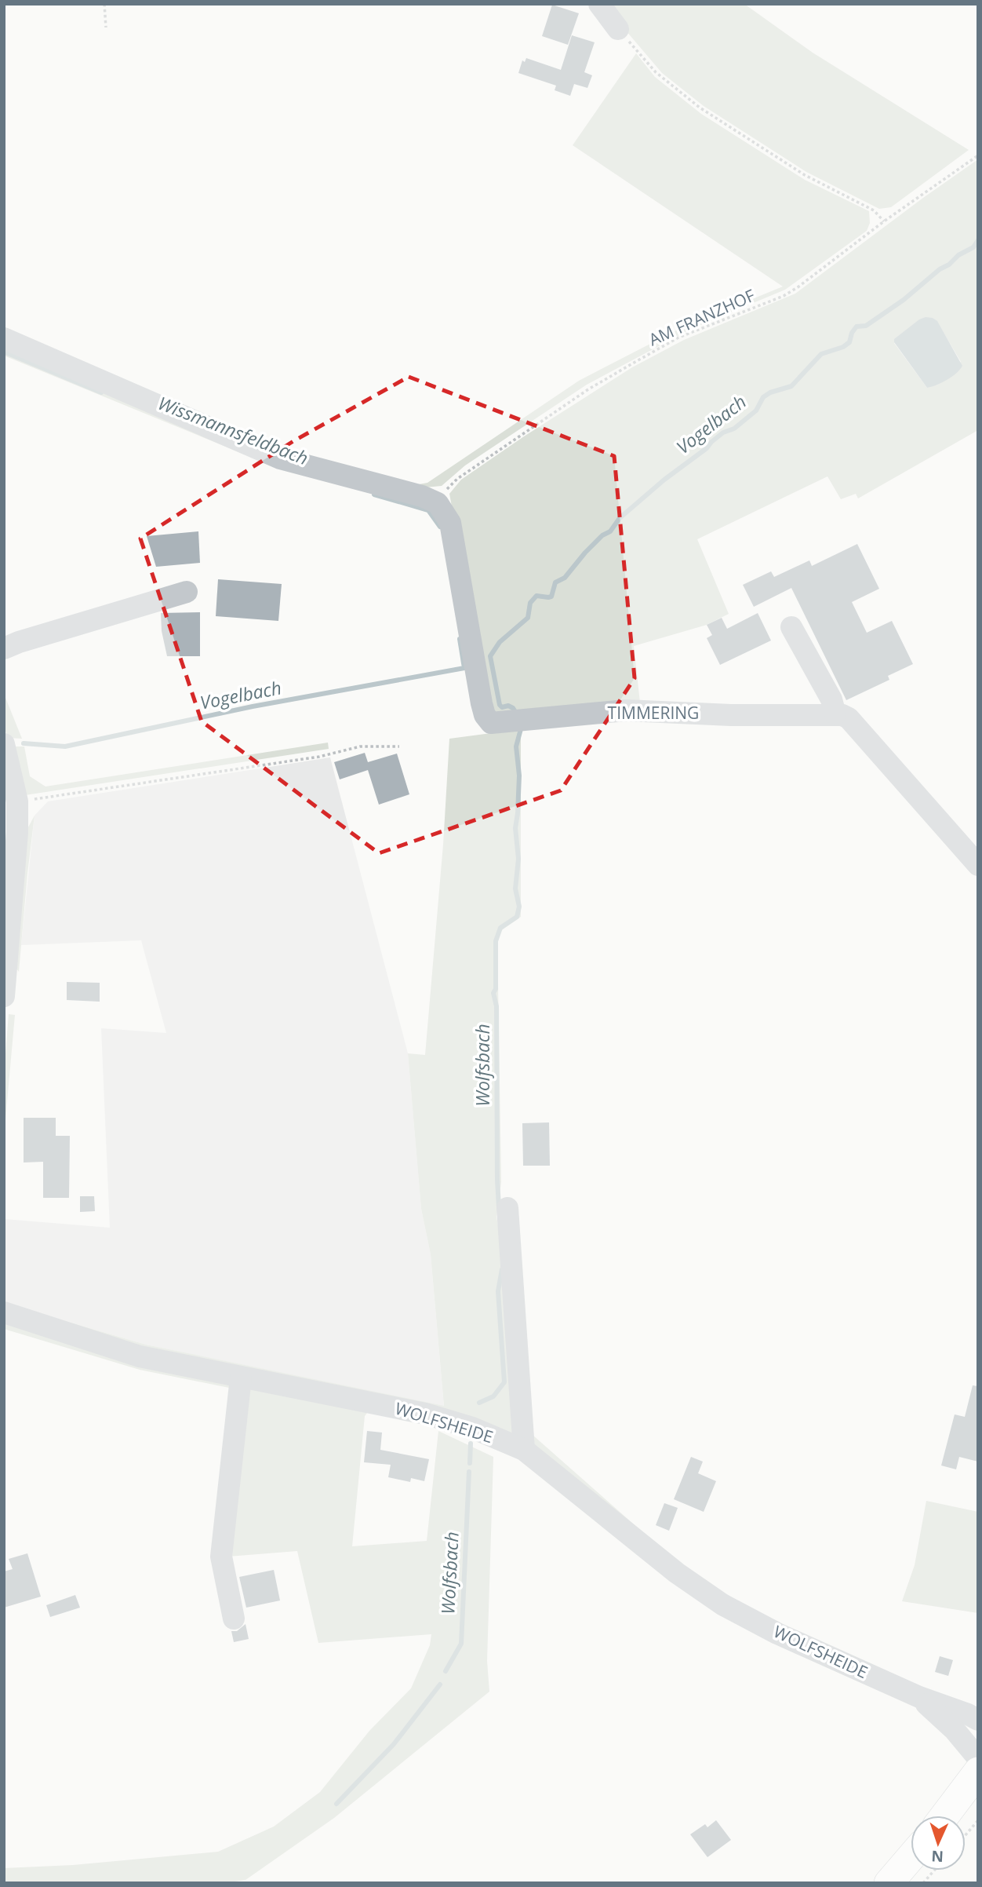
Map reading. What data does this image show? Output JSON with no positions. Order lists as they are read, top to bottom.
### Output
{
  "streets": {
    "street": ["TIMMERING", "WOLFSHEIDE"],
    "path": ["AM FRANZHOF"]
  },
  "crossings": [
    ["AM FRANZHOF", "TIMMERING"]
  ],
  "water": ["Vogelbach", "Wissmannsfeldbach", "Wolfsbach"],
  "north": "bottom"
}
